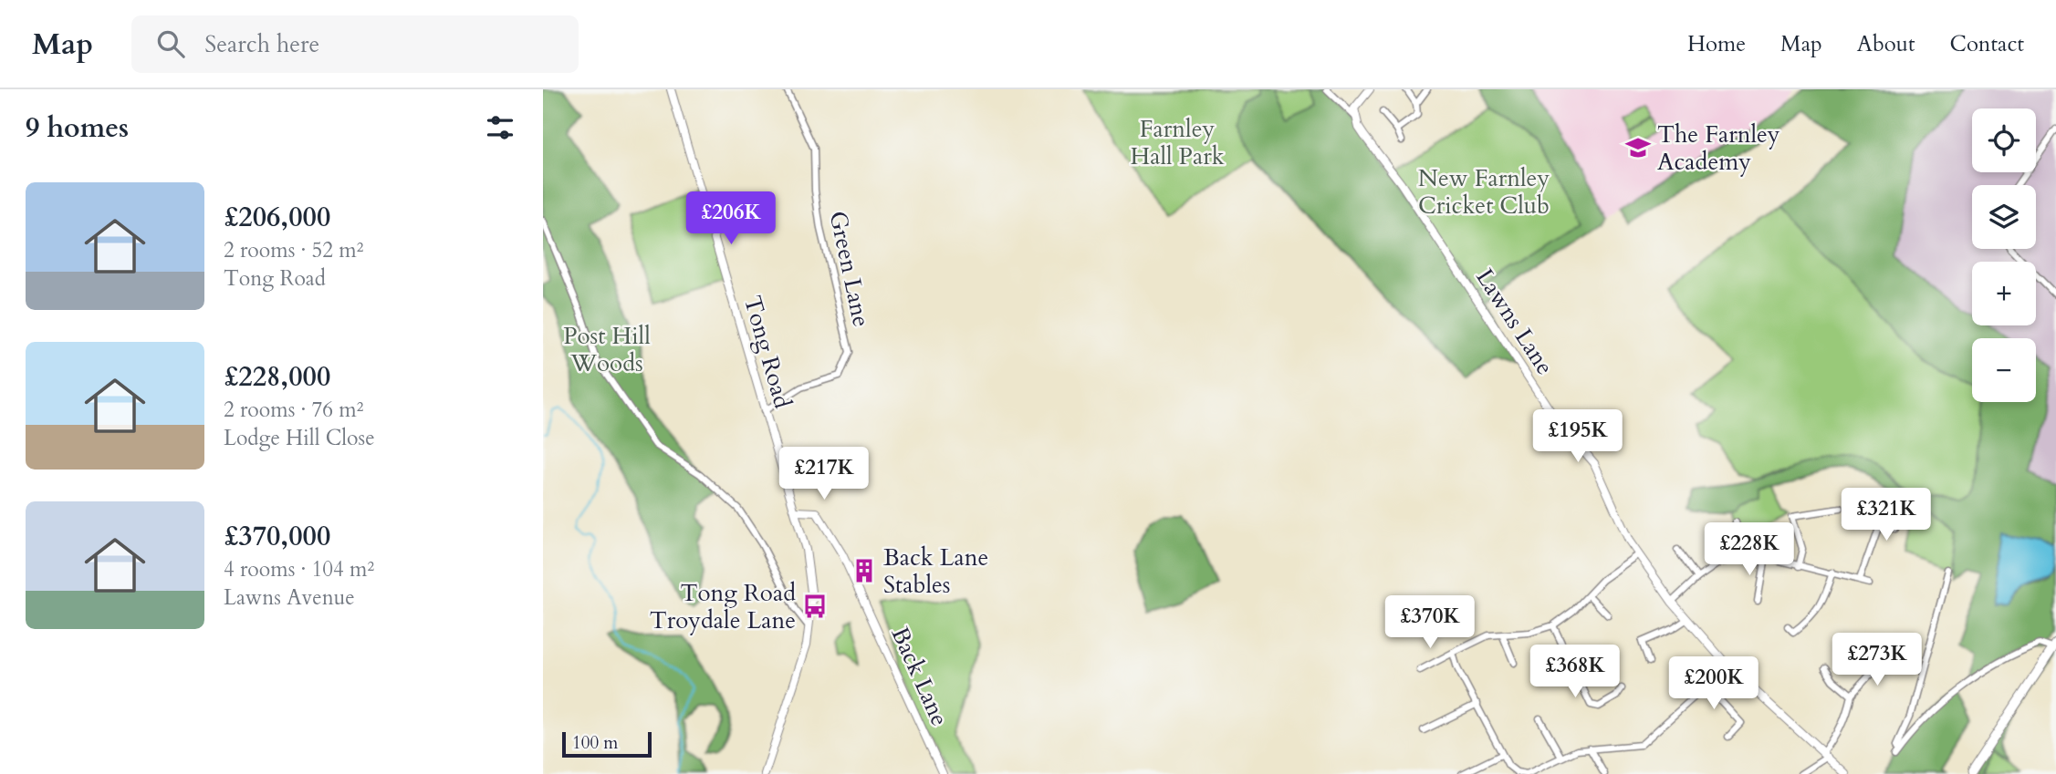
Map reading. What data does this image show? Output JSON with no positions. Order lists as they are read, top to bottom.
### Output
{
  "streets": {
    "street": [
      "Green Lane",
      "Lawns Lane",
      "Tong Road",
      "Back Lane"
    ]
  },
  "crossings": [
    ["Green Lane", "Tong Road"],
    ["Tong Road", "Back Lane"]
  ],
  "parks": ["Farnley Hall Park", "New Farnley Cricket Club", "Post Hill Woods"],
  "places": {
    "school or university": ["The Farnley Academy"],
    "building": ["Back Lane Stables"],
    "bus stop": ["Tong Road Troydale Lane"]
  },
  "scale_bar": "100 m",
  "page": {
    "header": "Map",
    "search": "Search here",
    "nav": [
      "Home",
      "Map",
      "About",
      "Contact"
    ],
    "heading": "9 homes",
    "map_buttons": ["+", "−"],
    "list": [
      {
        "name": "£206,000",
        "note": "2 rooms · 52 m² · Tong Road"
      },
      {
        "name": "£228,000",
        "note": "2 rooms · 76 m² · Lodge Hill Close"
      },
      {
        "name": "£370,000",
        "note": "4 rooms · 104 m² · Lawns Avenue"
      }
    ],
    "price": [
      "£206K",
      "£195K",
      "£217K",
      "£321K",
      "£228K",
      "£370K",
      "£273K",
      "£368K",
      "£200K"
    ],
    "scale": "100 m"
  }
}
